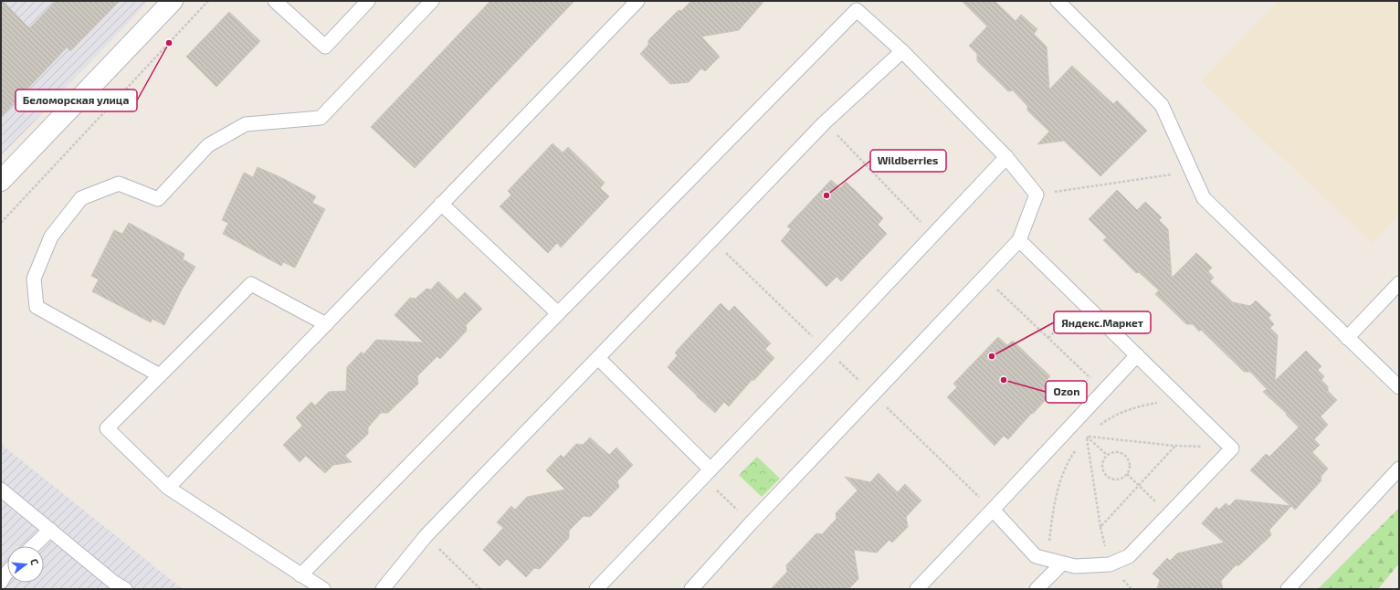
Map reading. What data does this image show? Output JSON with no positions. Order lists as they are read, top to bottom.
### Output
{
  "places": [
    "Беломорская улица",
    "Wildberries",
    "Яндекс.Маркет",
    "Ozon"
  ],
  "north": "right"
}
